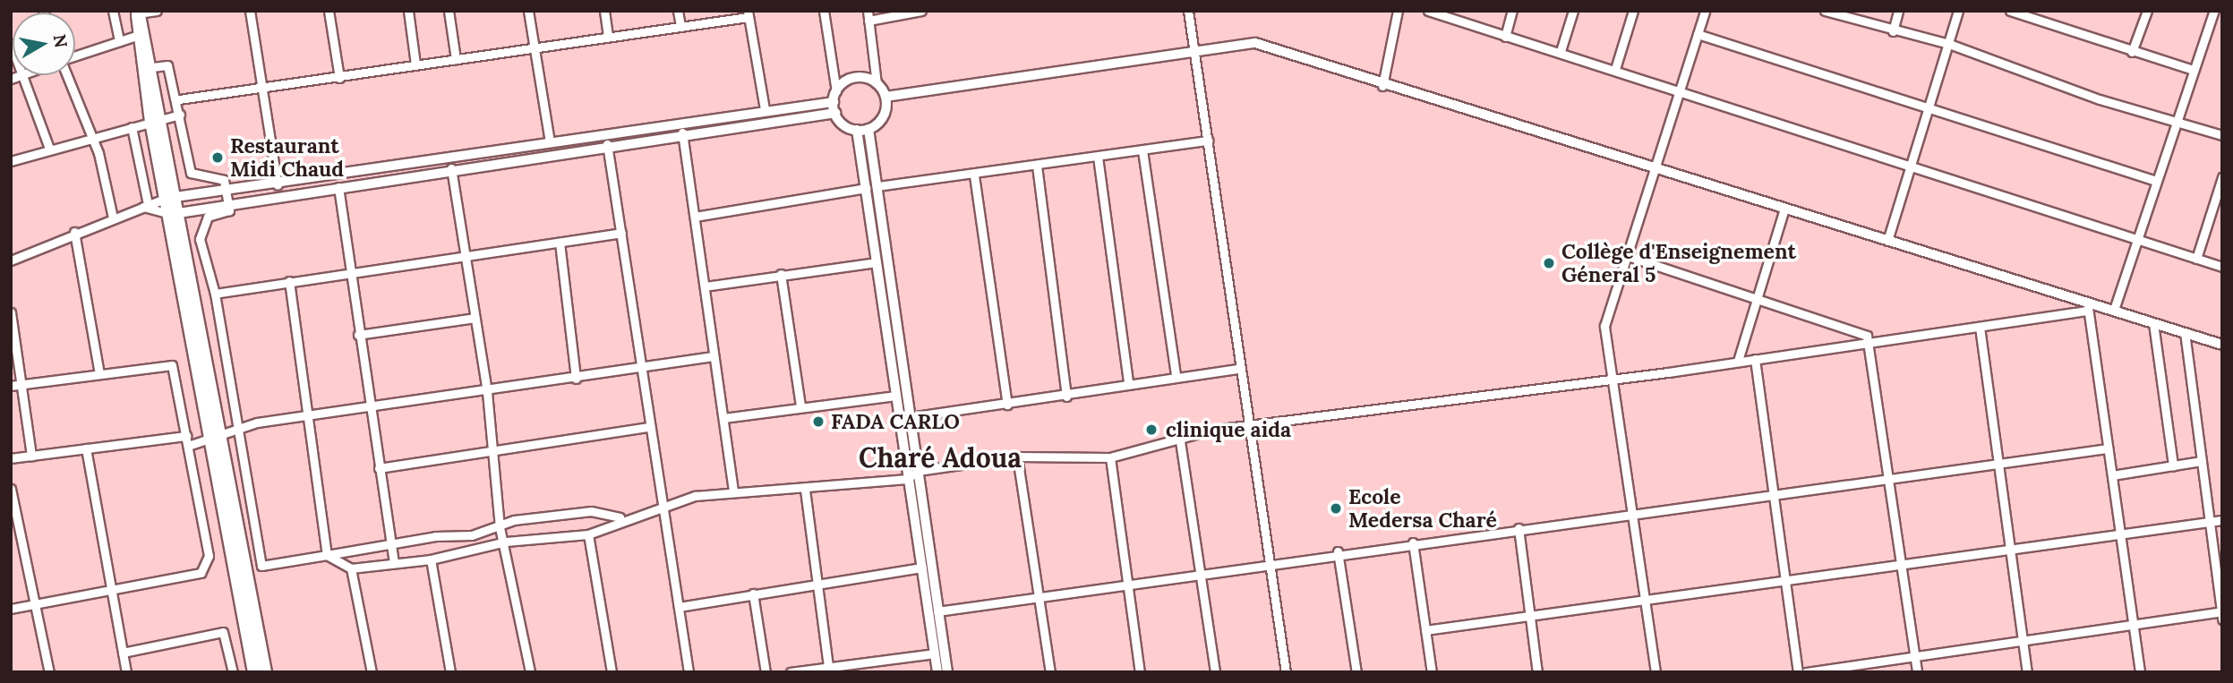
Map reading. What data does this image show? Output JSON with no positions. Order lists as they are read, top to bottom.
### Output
{
  "districts": ["Charé Adoua"],
  "places": [
    "Restaurant Midi Chaud",
    "Collège d'Enseignement Géneral 5",
    "FADA CARLO",
    "clinique aida",
    "Ecole Medersa Charé"
  ],
  "north": "right"
}
